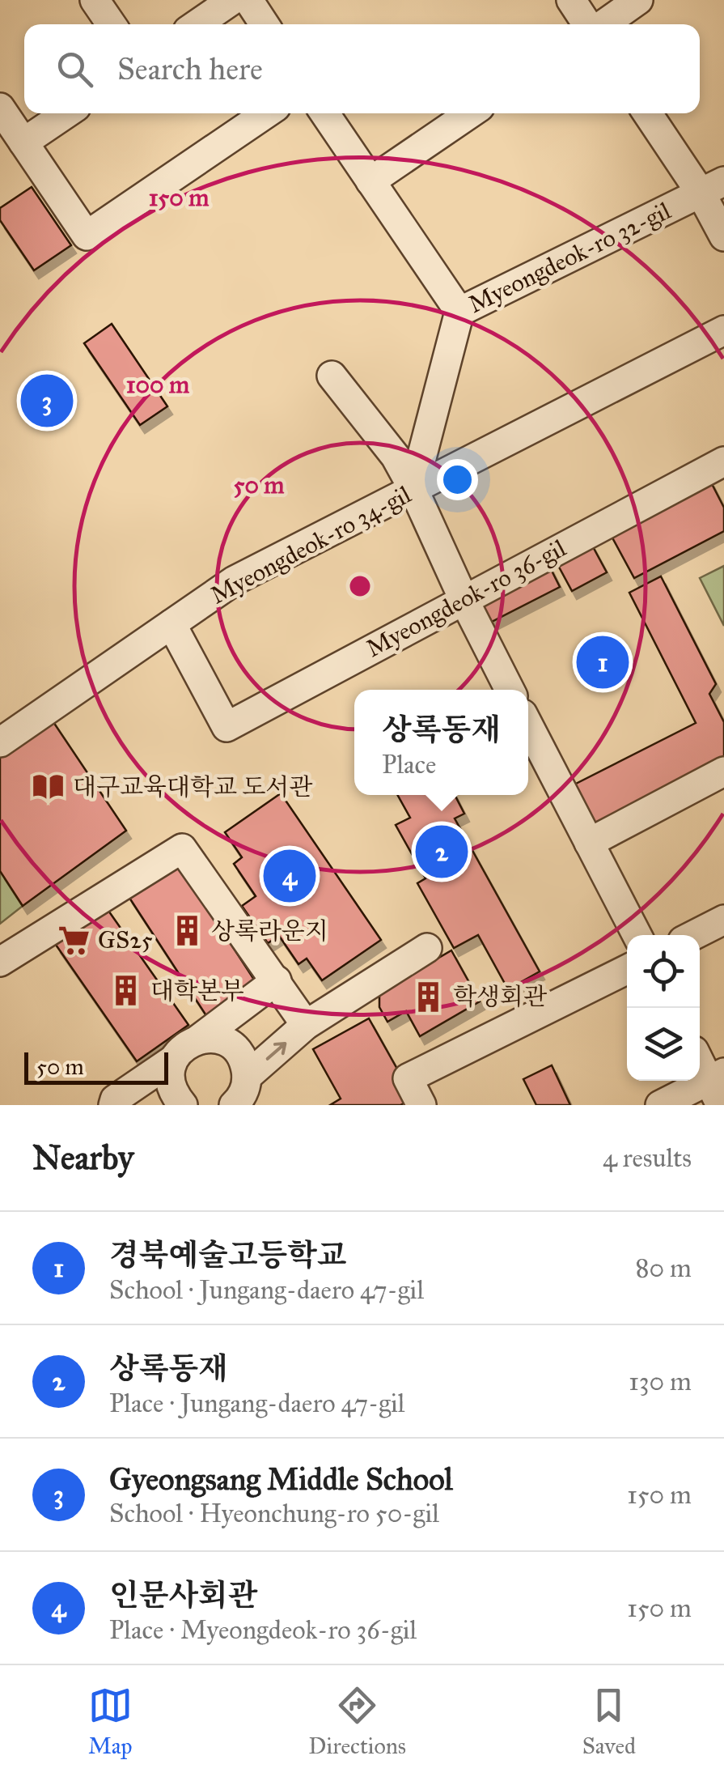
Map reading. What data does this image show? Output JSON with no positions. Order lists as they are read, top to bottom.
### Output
{
  "streets": {
    "street": ["Myeongdeok-ro 32-gil", "Myeongdeok-ro 34-gil", "Myeongdeok-ro 36-gil"]
  },
  "crossings": [
    ["Myeongdeok-ro 34-gil", "Myeongdeok-ro 36-gil"]
  ],
  "places": {
    "library": ["대구교육대학교 도서관"],
    "building": ["상록라운지", "대학본부", "학생회관"],
    "supermarket": ["GS25"]
  },
  "scale_bar": "50 m",
  "page": {
    "search": "Search here",
    "pins": [
      "3",
      "1",
      "2",
      "4"
    ],
    "popup": ["상록동재", "Place"],
    "scale": "50 m",
    "heading": ["Nearby", "4 results"],
    "list": [
      {
        "mark": "1",
        "name": "경북예술고등학교",
        "note": "School · Jungang-daero 47-gil",
        "value": "80 m"
      },
      {
        "mark": "2",
        "name": "상록동재",
        "note": "Place · Jungang-daero 47-gil",
        "value": "130 m"
      },
      {
        "mark": "3",
        "name": "Gyeongsang Middle School",
        "note": "School · Hyeonchung-ro 50-gil",
        "value": "150 m"
      },
      {
        "mark": "4",
        "name": "인문사회관",
        "note": "Place · Myeongdeok-ro 36-gil",
        "value": "150 m"
      }
    ],
    "nav": ["Map", "Directions", "Saved"]
  },
  "rings": ["150 m", "100 m", "50 m"]
}
